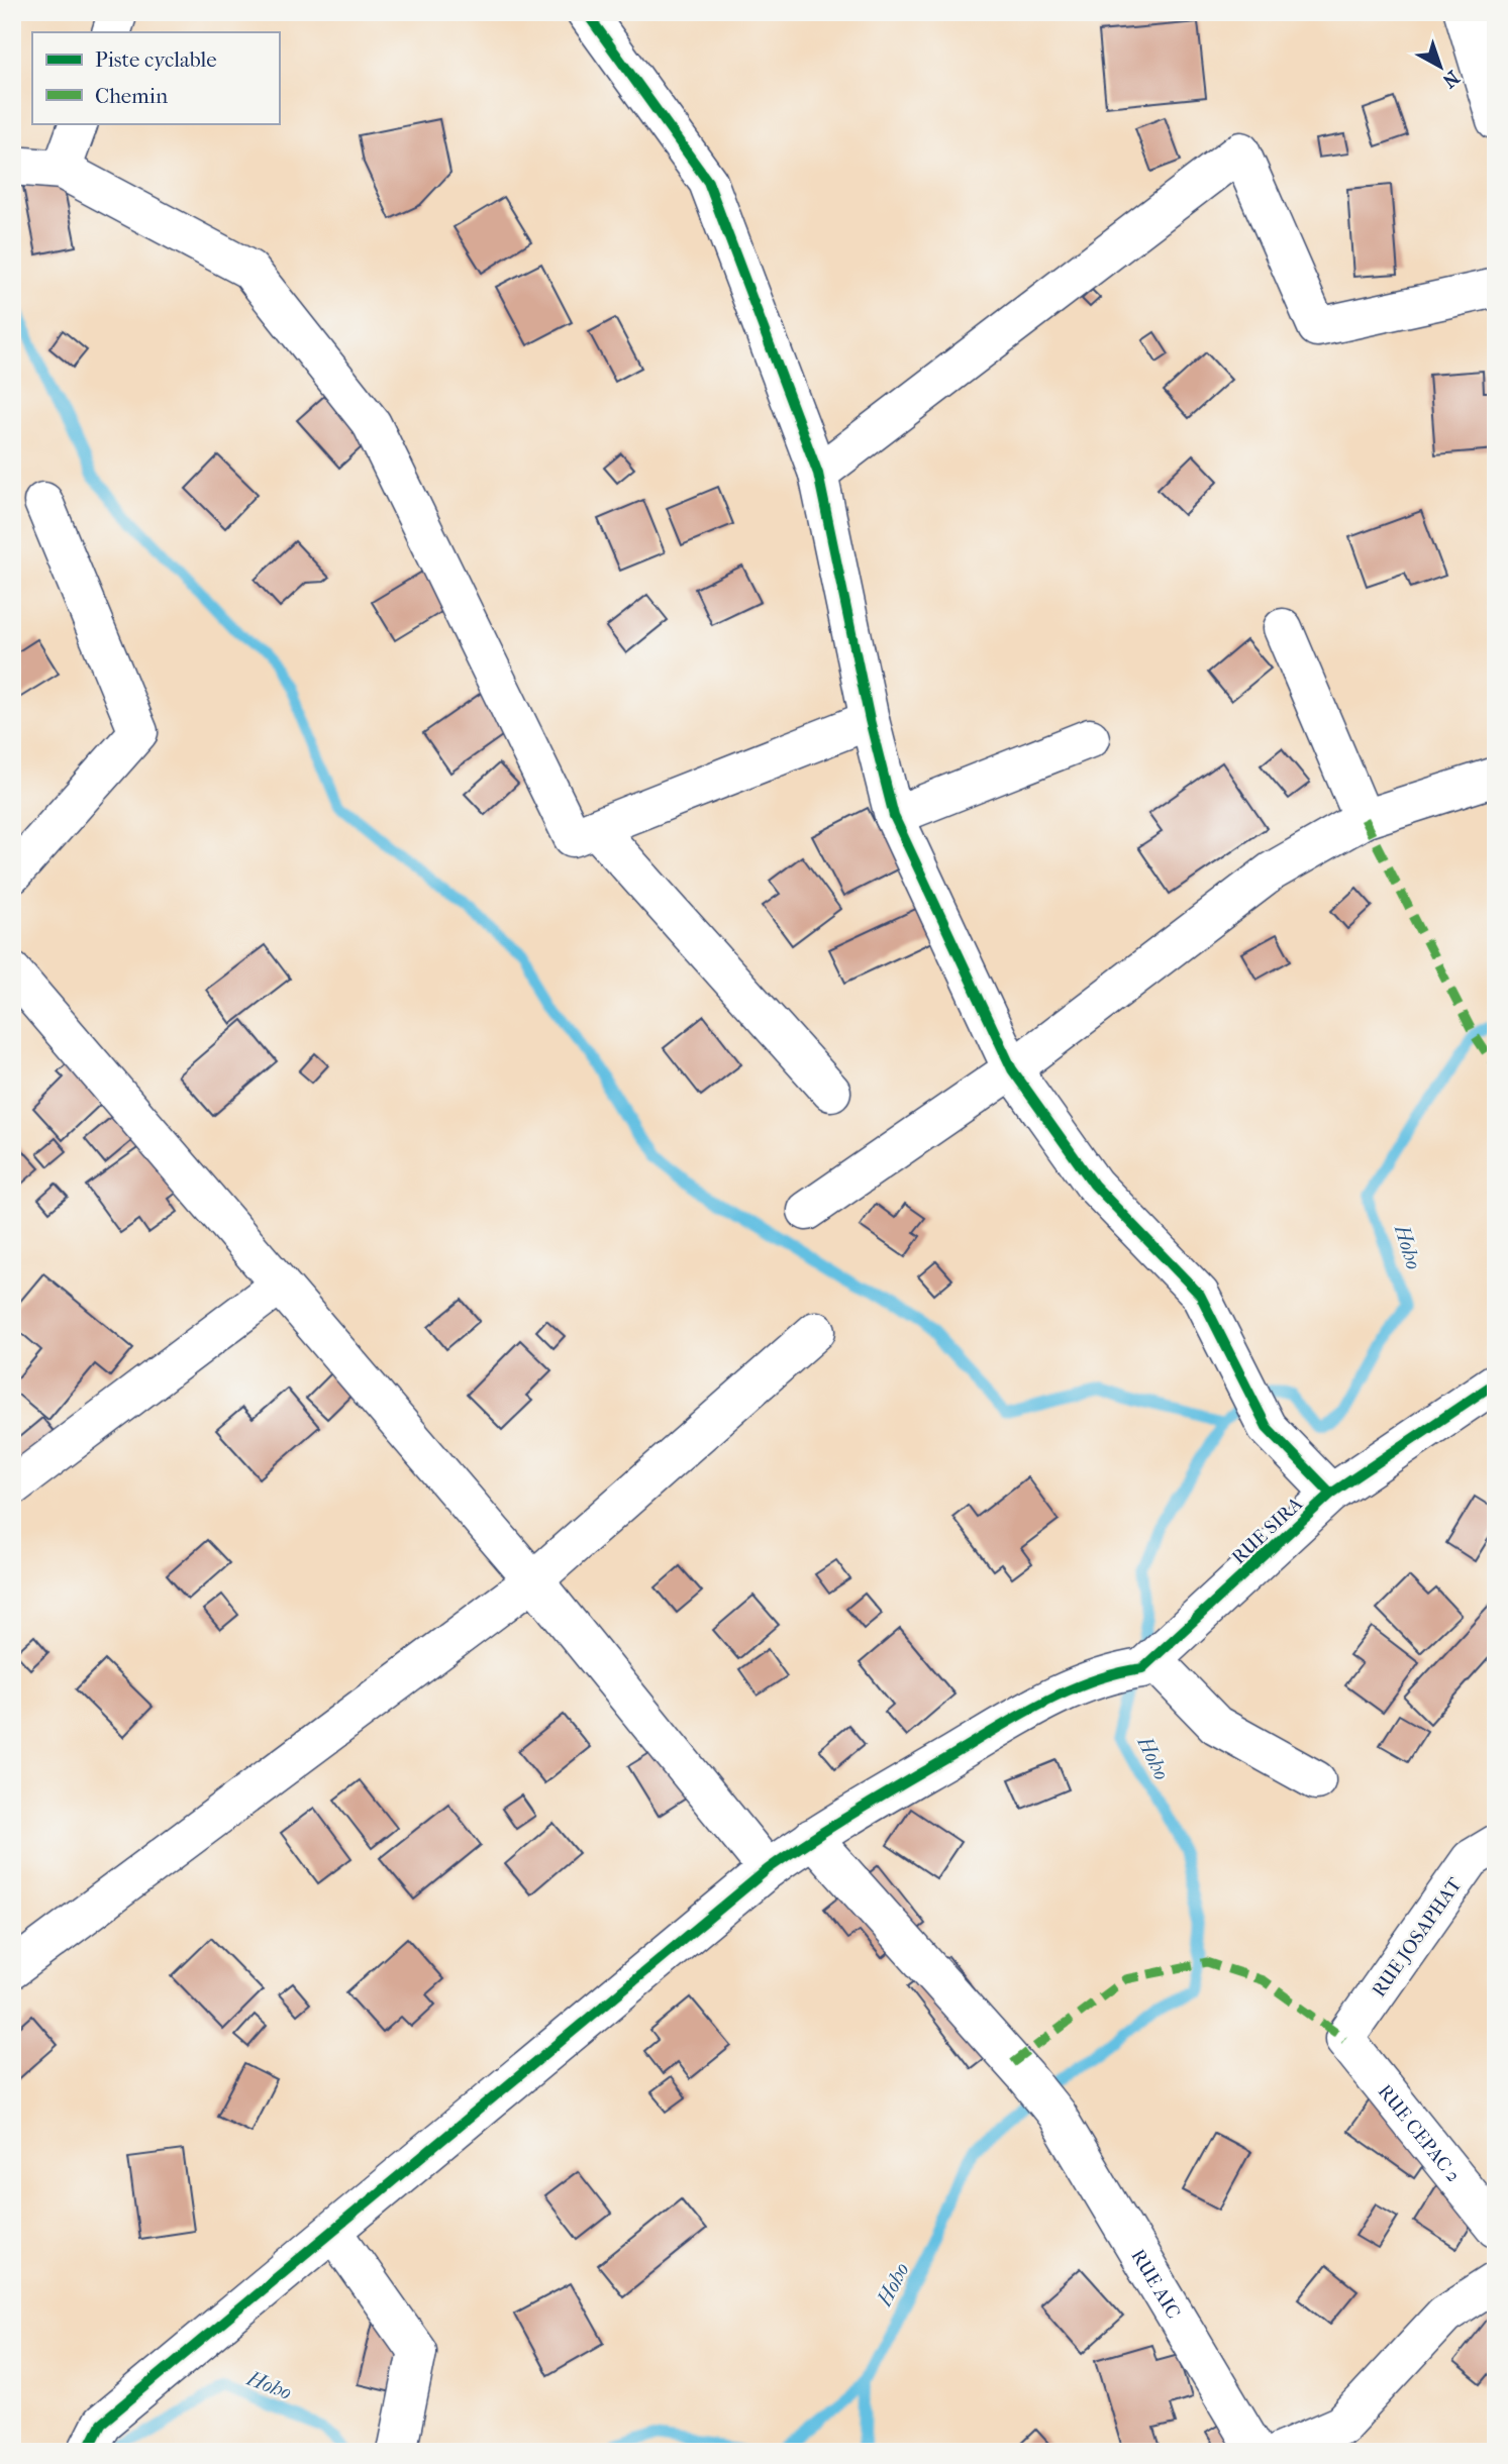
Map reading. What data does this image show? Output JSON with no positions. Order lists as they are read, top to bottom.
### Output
{
  "streets": {
    "street": [
      "RUE SIRA",
      "RUE JOSAPHAT",
      "RUE CEPAC 2",
      "RUE AIC"
    ]
  },
  "crossings": [
    ["RUE JOSAPHAT", "RUE CEPAC 2"]
  ],
  "water": ["Hoho"],
  "legend": ["Piste cyclable", "Chemin"],
  "north": "bottom right"
}
